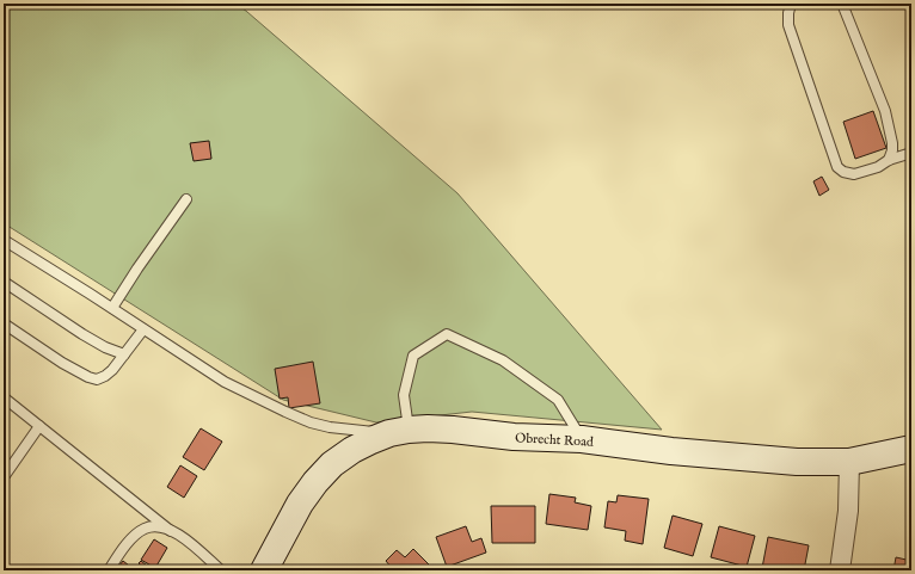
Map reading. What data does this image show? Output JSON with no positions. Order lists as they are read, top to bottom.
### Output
{
  "streets": {
    "street": ["Obrecht Road"]
  }
}
